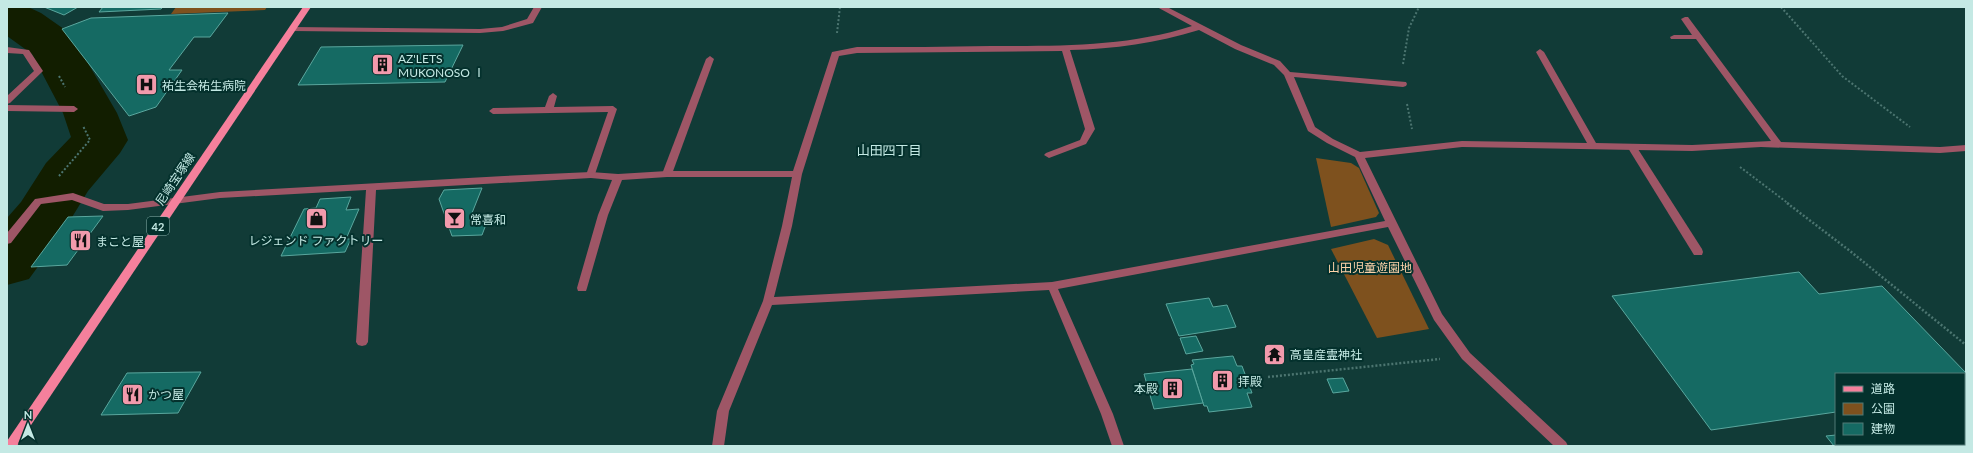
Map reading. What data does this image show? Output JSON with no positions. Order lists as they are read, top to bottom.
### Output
{
  "streets": {
    "main road": ["尼崎宝塚線", "42"]
  },
  "districts": ["山田四丁目"],
  "parks": ["山田児童遊園地"],
  "places": {
    "building": ["AZ'LETS MUKONOSO Ⅰ", "拝殿", "本殿"],
    "hospital": ["祐生会祐生病院"],
    "shop": ["レジェンド ファクトリー"],
    "bar": ["常喜和"],
    "restaurant": ["まこと屋", "かつ屋"],
    "temple": ["高皇産霊神社"]
  },
  "legend": ["道路", "公園", "建物"],
  "north": "top"
}
